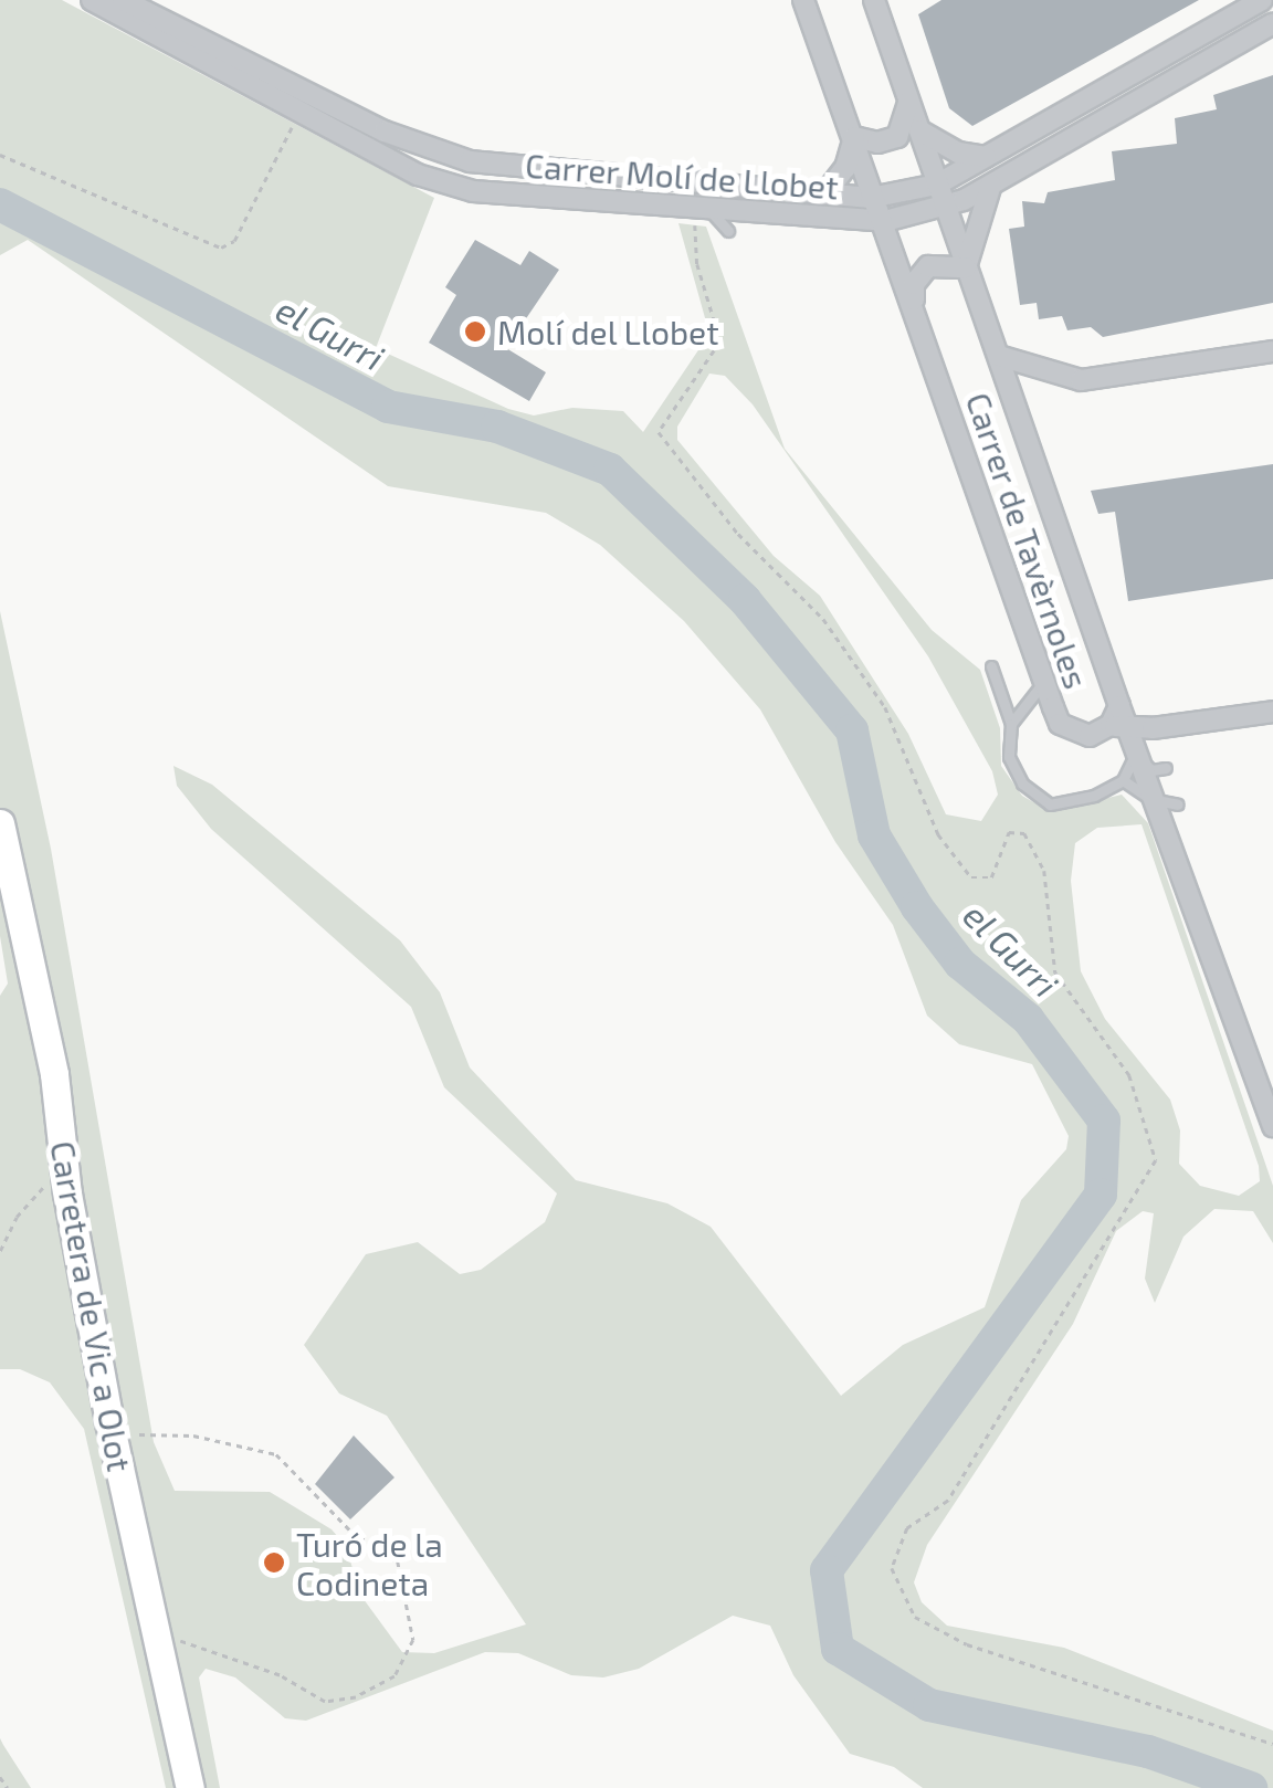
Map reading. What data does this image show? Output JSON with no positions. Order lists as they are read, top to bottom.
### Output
{
  "streets": {
    "street": ["Carrer Molí de Llobet", "Carrer de Tavèrnoles", "Carretera de Vic a Olot"]
  },
  "crossings": [
    ["Carrer Molí de Llobet", "Carrer de Tavèrnoles"]
  ],
  "water": ["el Gurri"],
  "places": ["Molí del Llobet", "Turó de la Codineta"]
}
